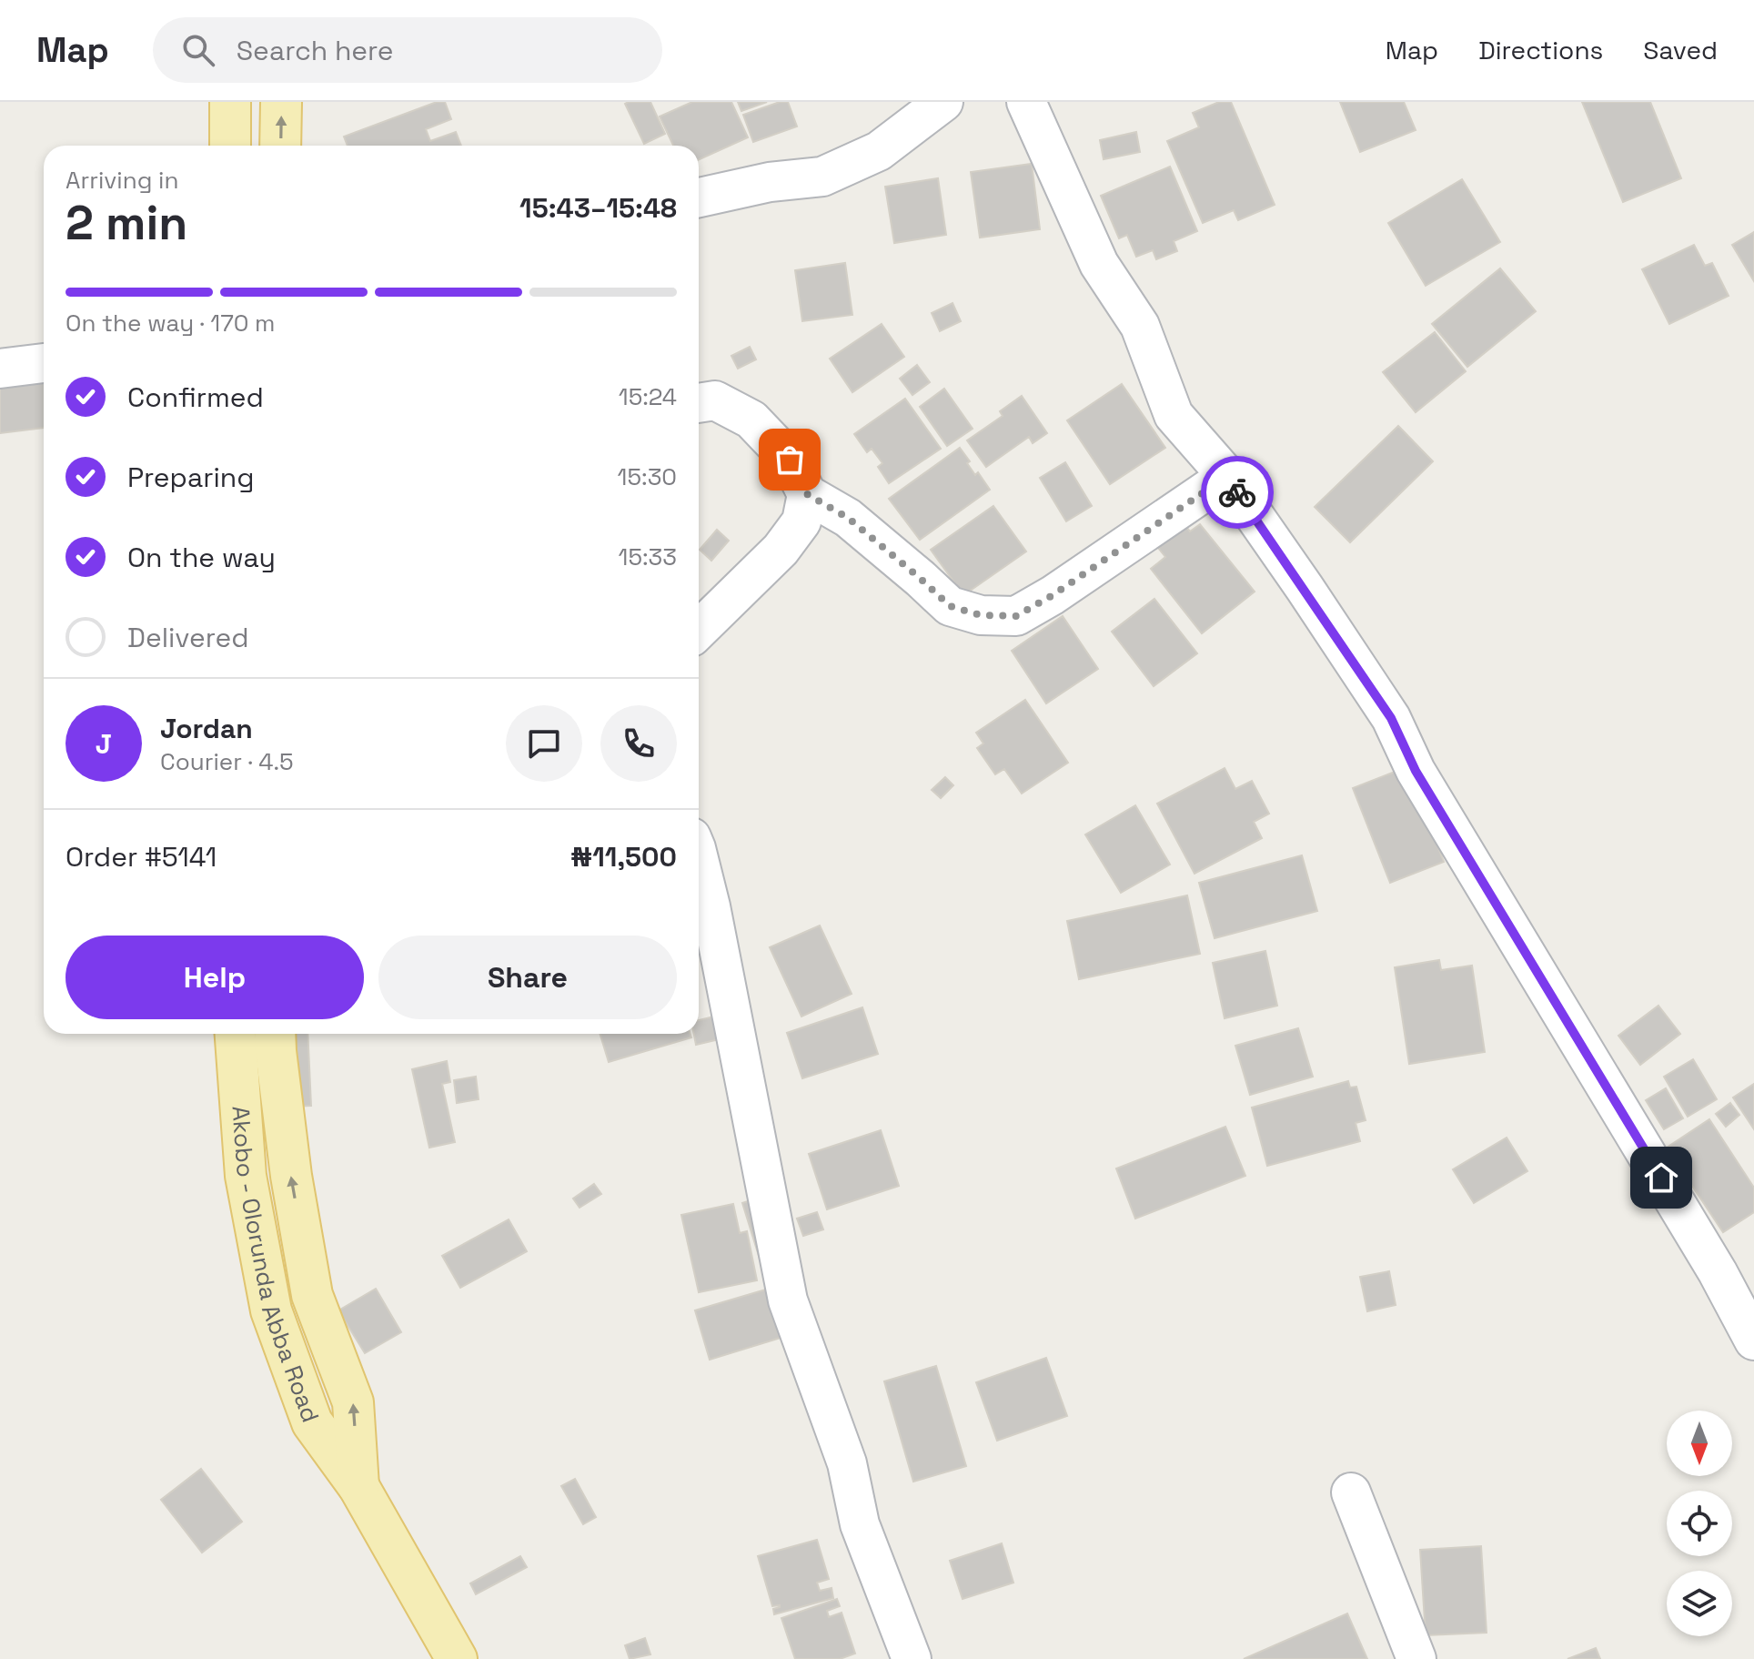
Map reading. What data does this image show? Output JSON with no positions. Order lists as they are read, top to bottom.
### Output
{
  "streets": {
    "main road": ["Akobo - Olorunda Abba Road"]
  },
  "north": "bottom",
  "page": {
    "header": "Map",
    "search": "Search here",
    "nav": ["Map", "Directions", "Saved"],
    "heading": ["2 min", "Arriving in", "15:43–15:48"],
    "panel": [
      "Jordan",
      "Courier · 4.5",
      "Order #5141",
      "₦11,500"
    ],
    "bar": "On the way · 170 m",
    "list": [
      ["Confirmed", "15:24"],
      ["Preparing", "15:30"],
      ["On the way", "15:33"],
      "Delivered"
    ],
    "round": "J",
    "buttons": ["Help", "Share"]
  }
}
